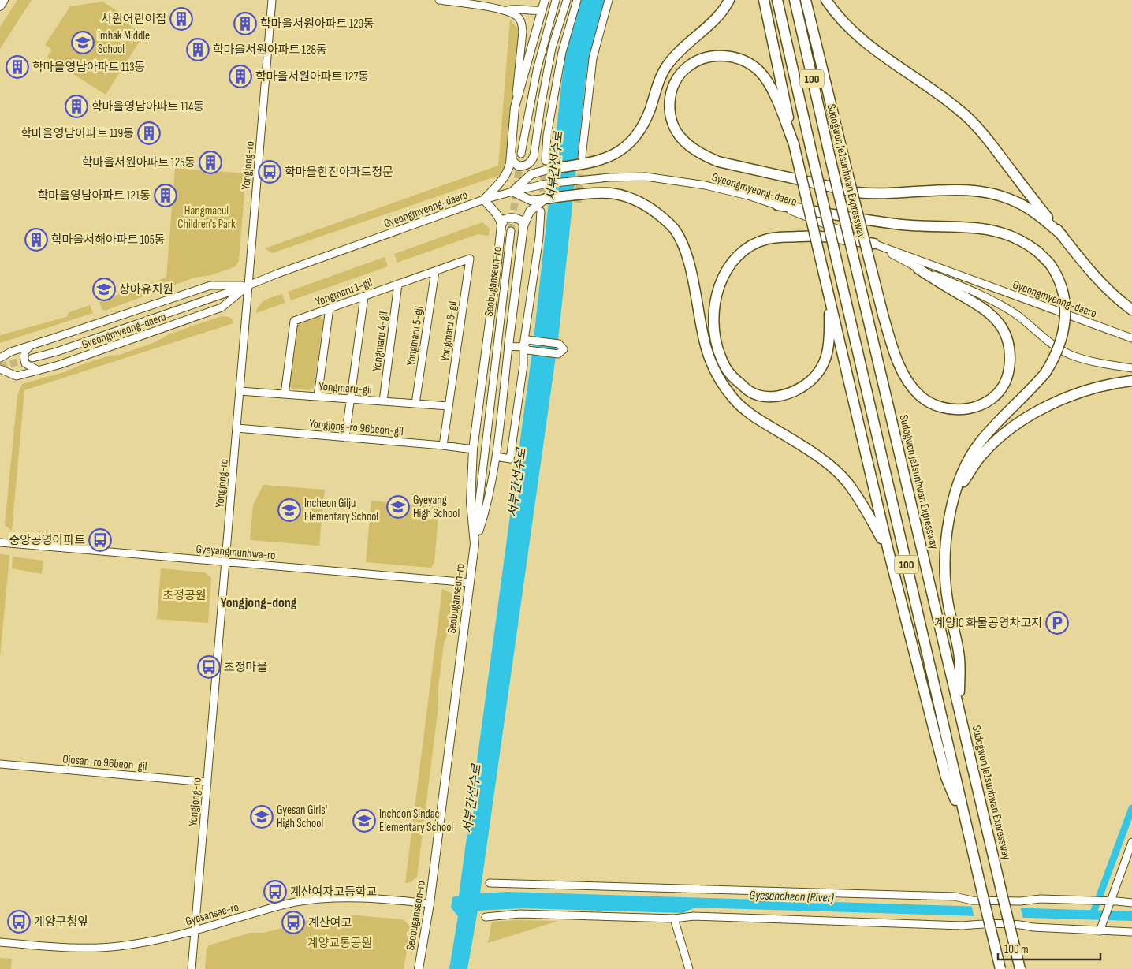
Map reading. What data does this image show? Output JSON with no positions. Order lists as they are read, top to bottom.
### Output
{
  "streets": {
    "highway": ["100", "Sudogwon Je1sunhwan Expressway"],
    "main road": ["Seobuganseon-ro"],
    "street": [
      "Yongjong-ro",
      "Gyeongmyeong-daero",
      "Yongmaru 1-gil",
      "Yongmaru 6-gil",
      "Yongmaru 5-gil",
      "Yongmaru 4-gil",
      "Yongmaru-gil",
      "Yongjong-ro 96beon-gil",
      "Gyeyangmunhwa-ro",
      "Ojosan-ro 96beon-gil",
      "Gyesansae-ro"
    ]
  },
  "crossings": [
    ["Yongjong-ro", "Gyeongmyeong-daero"],
    ["Yongjong-ro", "Yongmaru-gil"],
    ["Yongjong-ro", "Yongjong-ro 96beon-gil"],
    ["Yongjong-ro", "Gyeyangmunhwa-ro"],
    ["Yongjong-ro", "Ojosan-ro 96beon-gil"],
    ["Yongjong-ro", "Gyesansae-ro"],
    ["Seobuganseon-ro", "Gyeyangmunhwa-ro"],
    ["Seobuganseon-ro", "Gyesansae-ro"],
    ["Yongmaru 1-gil", "Yongmaru 6-gil"],
    ["Yongmaru 1-gil", "Yongmaru 5-gil"],
    ["Yongmaru 1-gil", "Yongmaru 4-gil"],
    ["Yongmaru 1-gil", "Yongmaru-gil"],
    ["Yongmaru 6-gil", "Yongmaru-gil"],
    ["Yongmaru 6-gil", "Yongjong-ro 96beon-gil"],
    ["Yongmaru 5-gil", "Yongmaru-gil"],
    ["Yongmaru 4-gil", "Yongmaru-gil"]
  ],
  "districts": ["Yongjong-dong"],
  "water": ["서부간선수로", "Gyesancheon (River)"],
  "parks": ["Hangmaeul Children's Park", "초정공원", "계양교통공원"],
  "places": {
    "building": [
      "서원어린이집",
      "학마을서원아파트 129동",
      "학마을서원아파트 128동",
      "학마을영남아파트 113동",
      "학마을서원아파트 127동",
      "학마을영남아파트 114동",
      "학마을영남아파트 119동",
      "학마을서원아파트 125동",
      "학마을영남아파트 121동",
      "학마을서해아파트 105동"
    ],
    "school or university": [
      "Imhak Middle School",
      "상아유치원",
      "Gyeyang High School",
      "Incheon Gilju Elementary School",
      "Gyesan Girls' High School",
      "Incheon Sindae Elementary School"
    ],
    "bus stop": [
      "학마을한진아파트정문",
      "중앙공영아파트",
      "초정마을",
      "계산여자고등학교",
      "계양구청앞",
      "계산여고"
    ],
    "parking": ["계양IC 화물공영차고지"]
  },
  "scale_bar": "100 m"
}
